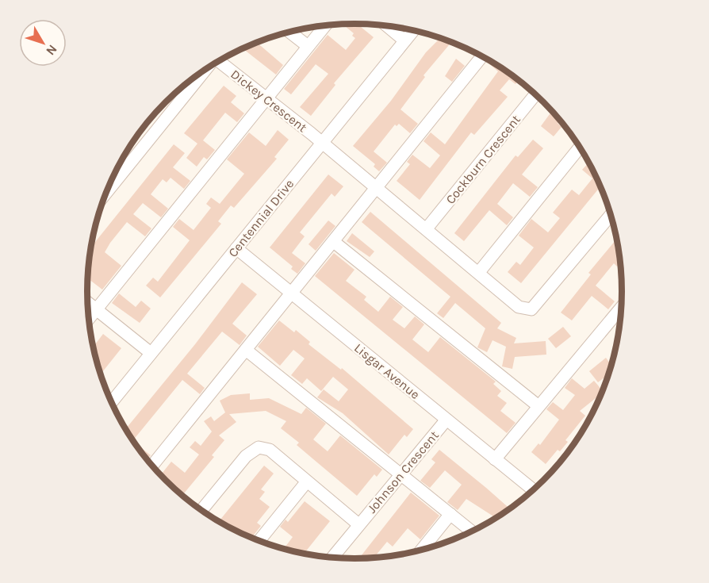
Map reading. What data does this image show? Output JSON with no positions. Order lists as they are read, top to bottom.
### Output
{
  "streets": {
    "street": [
      "Dickey Crescent",
      "Cockburn Crescent",
      "Centennial Drive",
      "Lisgar Avenue",
      "Johnson Crescent"
    ]
  },
  "crossings": [
    ["Dickey Crescent", "Centennial Drive"],
    ["Centennial Drive", "Lisgar Avenue"],
    ["Lisgar Avenue", "Johnson Crescent"]
  ],
  "north": "bottom right"
}
